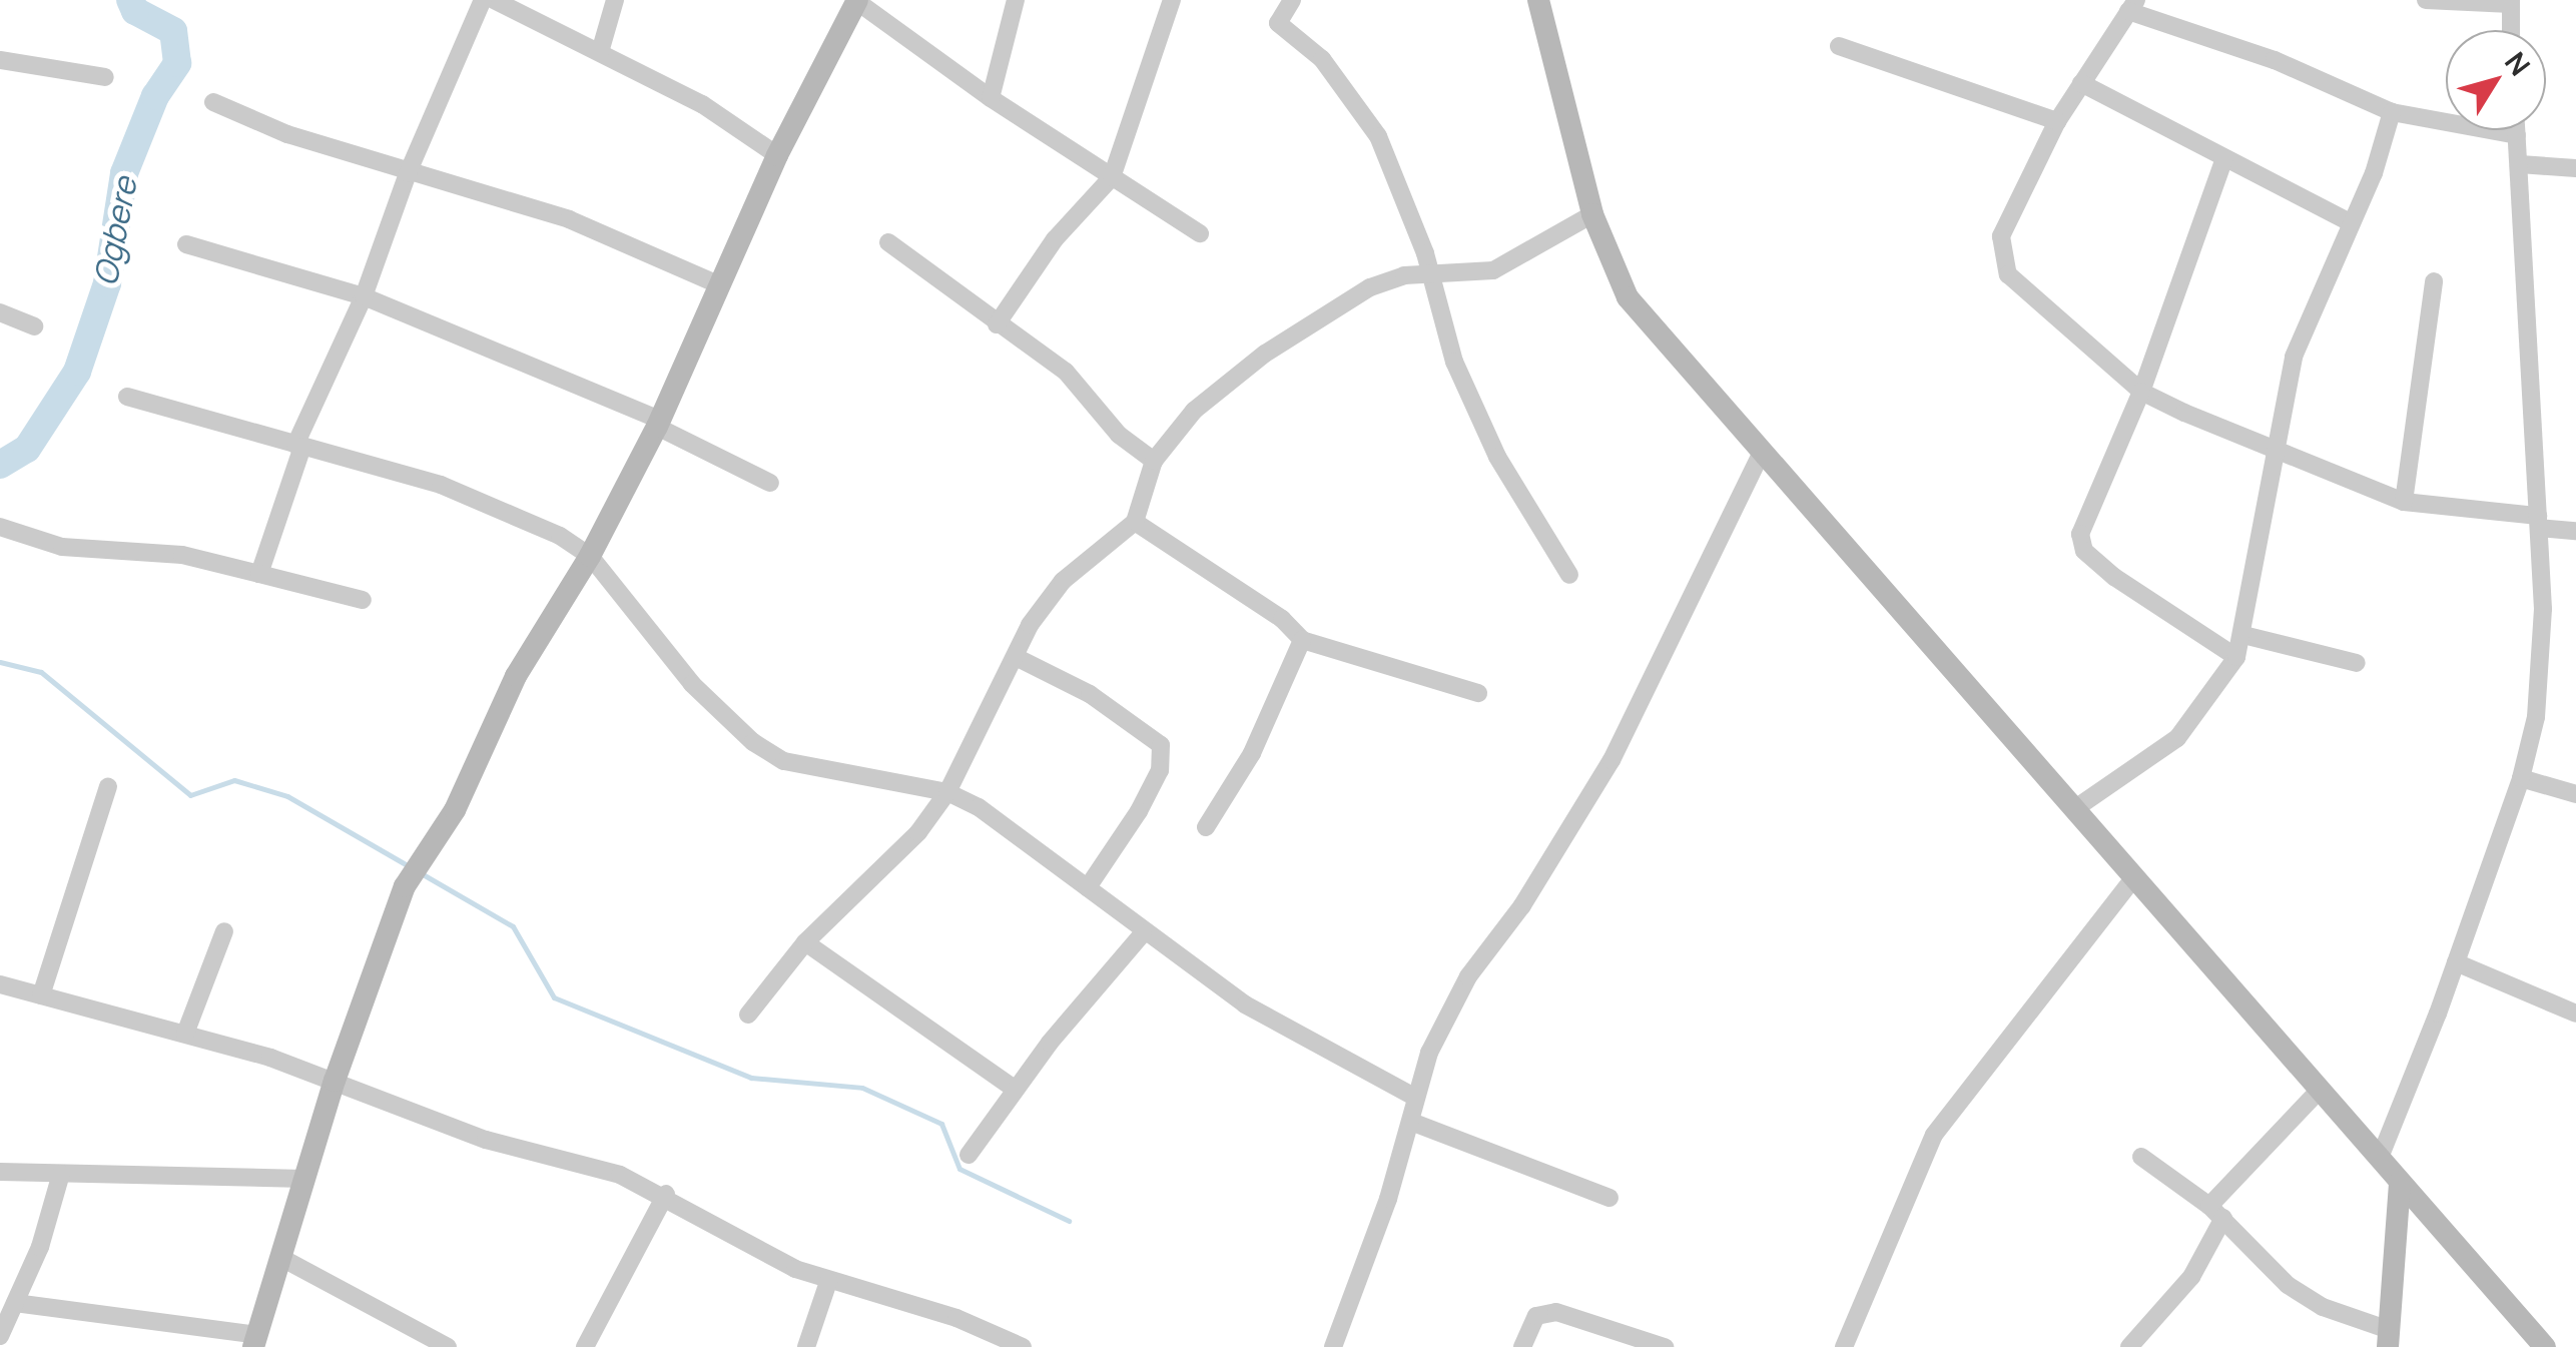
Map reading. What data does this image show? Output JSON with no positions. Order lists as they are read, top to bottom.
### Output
{
  "water": ["Ogbere"],
  "north": "top right"
}
